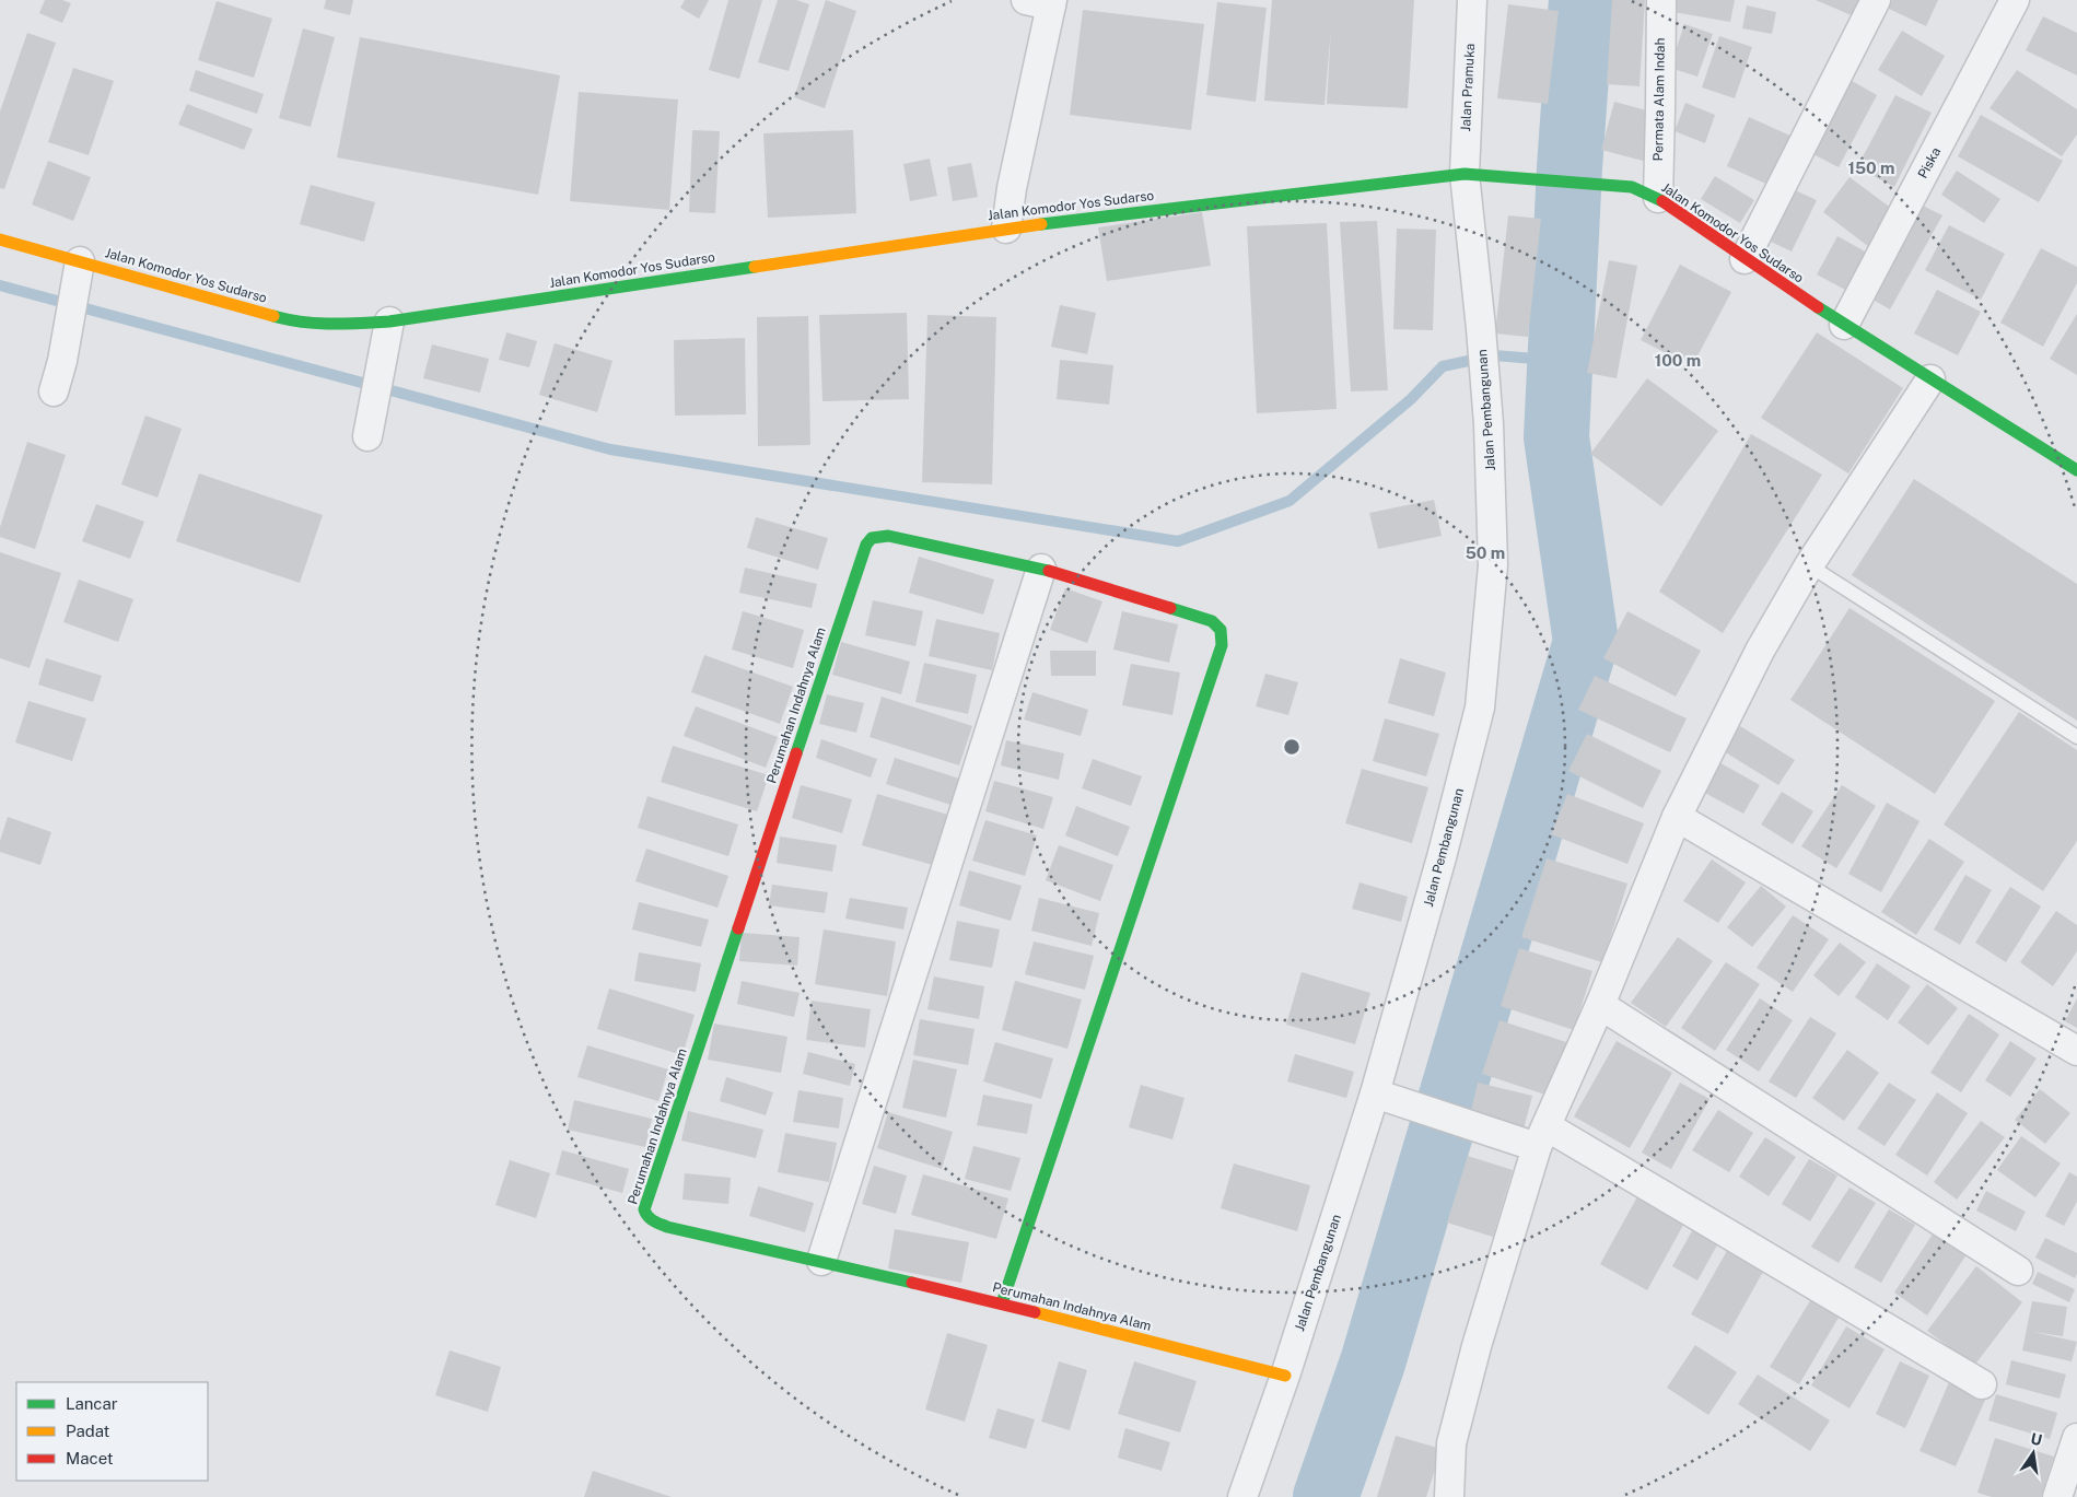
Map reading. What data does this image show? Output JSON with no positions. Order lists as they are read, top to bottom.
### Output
{
  "streets": {
    "street": [
      "Jalan Pramuka",
      "Permata Alam Indah",
      "Piska",
      "Jalan Komodor Yos Sudarso",
      "Jalan Pembangunan",
      "Perumahan Indahnya Alam"
    ]
  },
  "crossings": [
    ["Jalan Pramuka", "Jalan Komodor Yos Sudarso"],
    ["Jalan Pramuka", "Jalan Pembangunan"],
    ["Permata Alam Indah", "Jalan Komodor Yos Sudarso"],
    ["Piska", "Jalan Komodor Yos Sudarso"],
    ["Jalan Komodor Yos Sudarso", "Jalan Pembangunan"],
    ["Jalan Pembangunan", "Perumahan Indahnya Alam"]
  ],
  "legend": ["Lancar", "Padat", "Macet"],
  "north": "top",
  "rings": ["150 m", "100 m", "50 m"]
}
